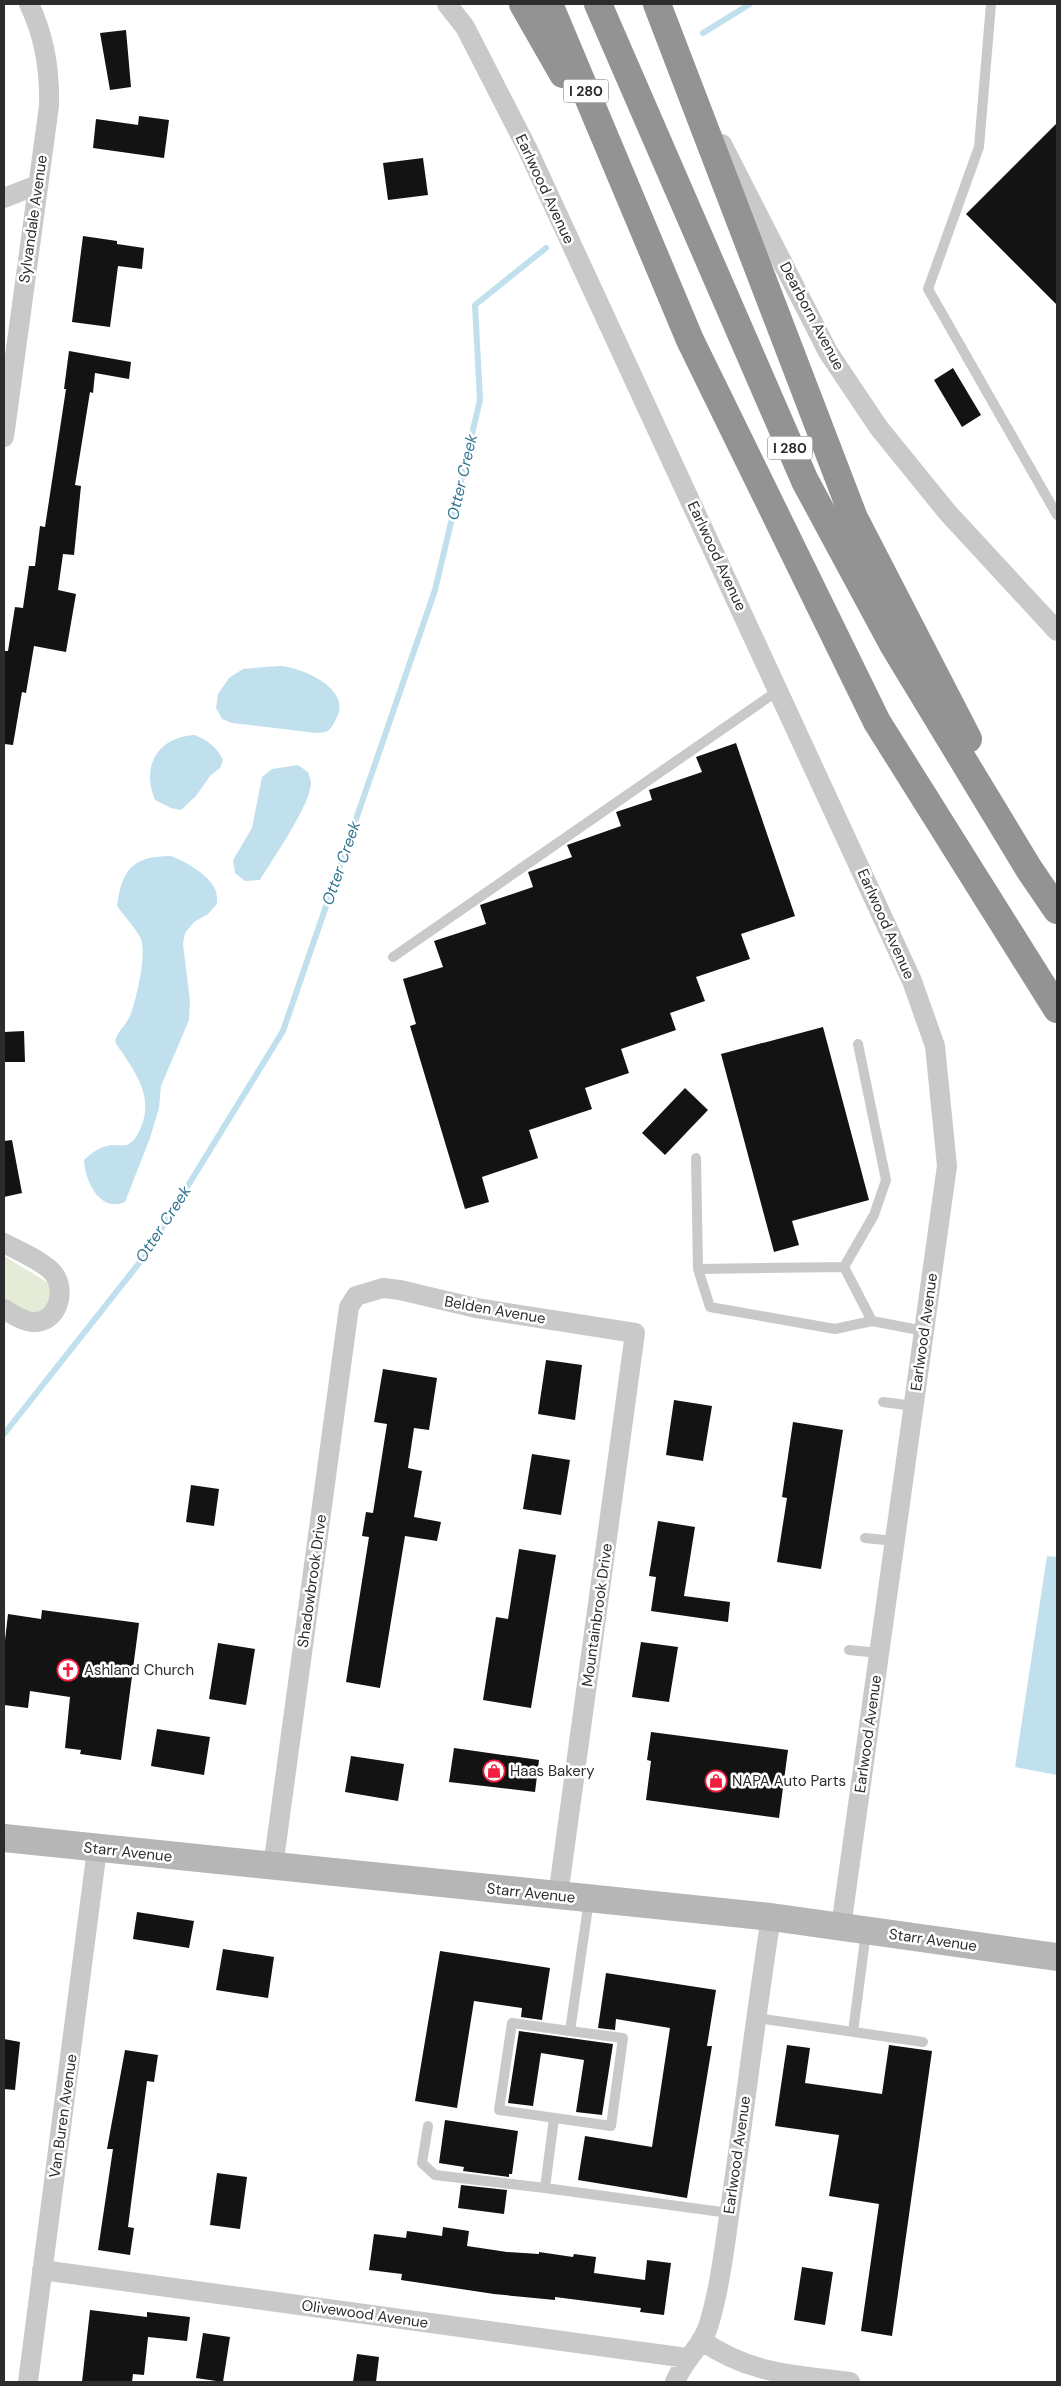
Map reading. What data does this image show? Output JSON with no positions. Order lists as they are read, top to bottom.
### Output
{
  "streets": {
    "highway": ["I 280"],
    "main road": ["Starr Avenue"],
    "street": [
      "Earlwood Avenue",
      "Sylvandale Avenue",
      "Dearborn Avenue",
      "Belden Avenue",
      "Shadowbrook Drive",
      "Mountainbrook Drive",
      "Van Buren Avenue",
      "Olivewood Avenue"
    ]
  },
  "crossings": [
    ["Earlwood Avenue", "Starr Avenue"],
    ["Earlwood Avenue", "Olivewood Avenue"],
    ["Belden Avenue", "Shadowbrook Drive"],
    ["Belden Avenue", "Mountainbrook Drive"],
    ["Shadowbrook Drive", "Starr Avenue"],
    ["Mountainbrook Drive", "Starr Avenue"],
    ["Starr Avenue", "Van Buren Avenue"],
    ["Van Buren Avenue", "Olivewood Avenue"]
  ],
  "water": ["Otter Creek"],
  "places": {
    "church": ["Ashland Church"],
    "shop": ["Haas Bakery", "NAPA Auto Parts"]
  }
}
